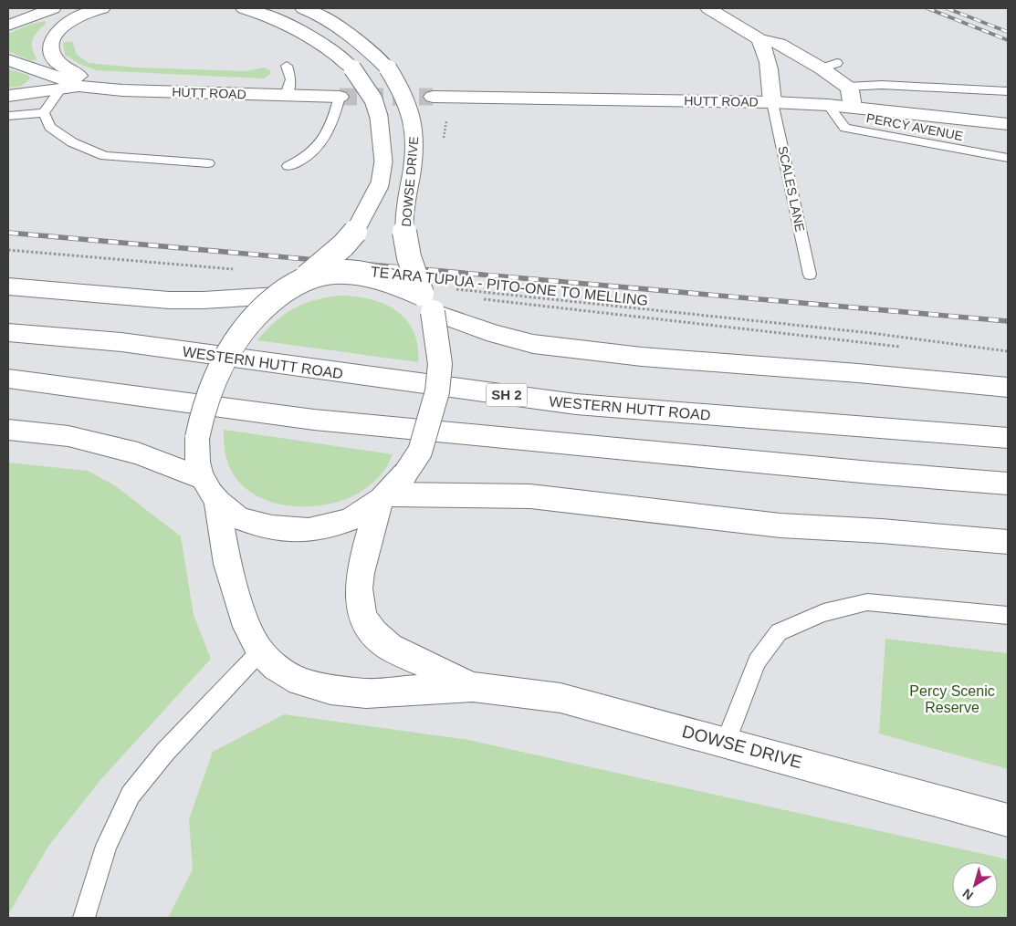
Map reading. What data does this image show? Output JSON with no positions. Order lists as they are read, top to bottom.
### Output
{
  "streets": {
    "main road": [
      "HUTT ROAD",
      "DOWSE DRIVE",
      "WESTERN HUTT ROAD",
      "SH 2"
    ],
    "lane": ["PERCY AVENUE", "SCALES LANE"],
    "path": ["TE ARA TUPUA - PITO-ONE TO MELLING"]
  },
  "crossings": [
    ["HUTT ROAD", "PERCY AVENUE"],
    ["HUTT ROAD", "SCALES LANE"]
  ],
  "parks": ["Percy Scenic Reserve"],
  "north": "bottom left"
}
